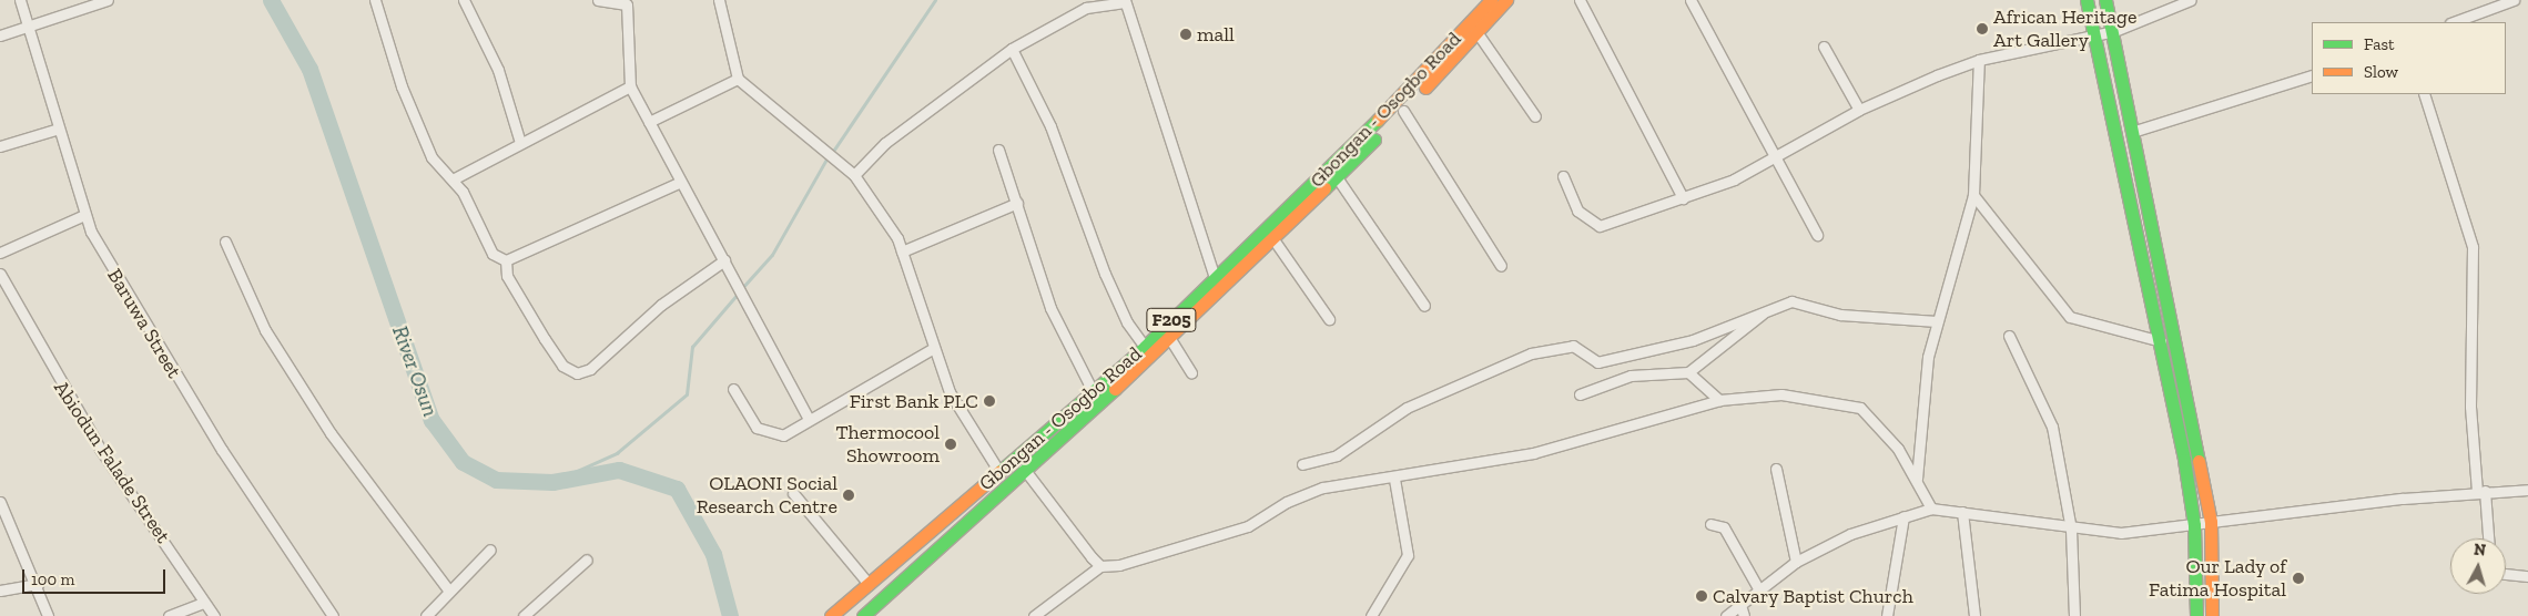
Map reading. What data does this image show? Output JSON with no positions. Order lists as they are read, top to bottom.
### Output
{
  "streets": {
    "main road": ["Gbongan - Osogbo Road", "F205"],
    "street": ["Baruwa Street", "Abiodun Falade Street"]
  },
  "water": ["River Osun"],
  "places": [
    "African Heritage Art Gallery",
    "mall",
    "First Bank PLC",
    "Thermocool Showroom",
    "OLAONI Social Research Centre",
    "Our Lady of Fatima Hospital",
    "Calvary Baptist Church"
  ],
  "legend": ["Fast", "Slow"],
  "scale_bar": "100 m",
  "north": "top"
}
